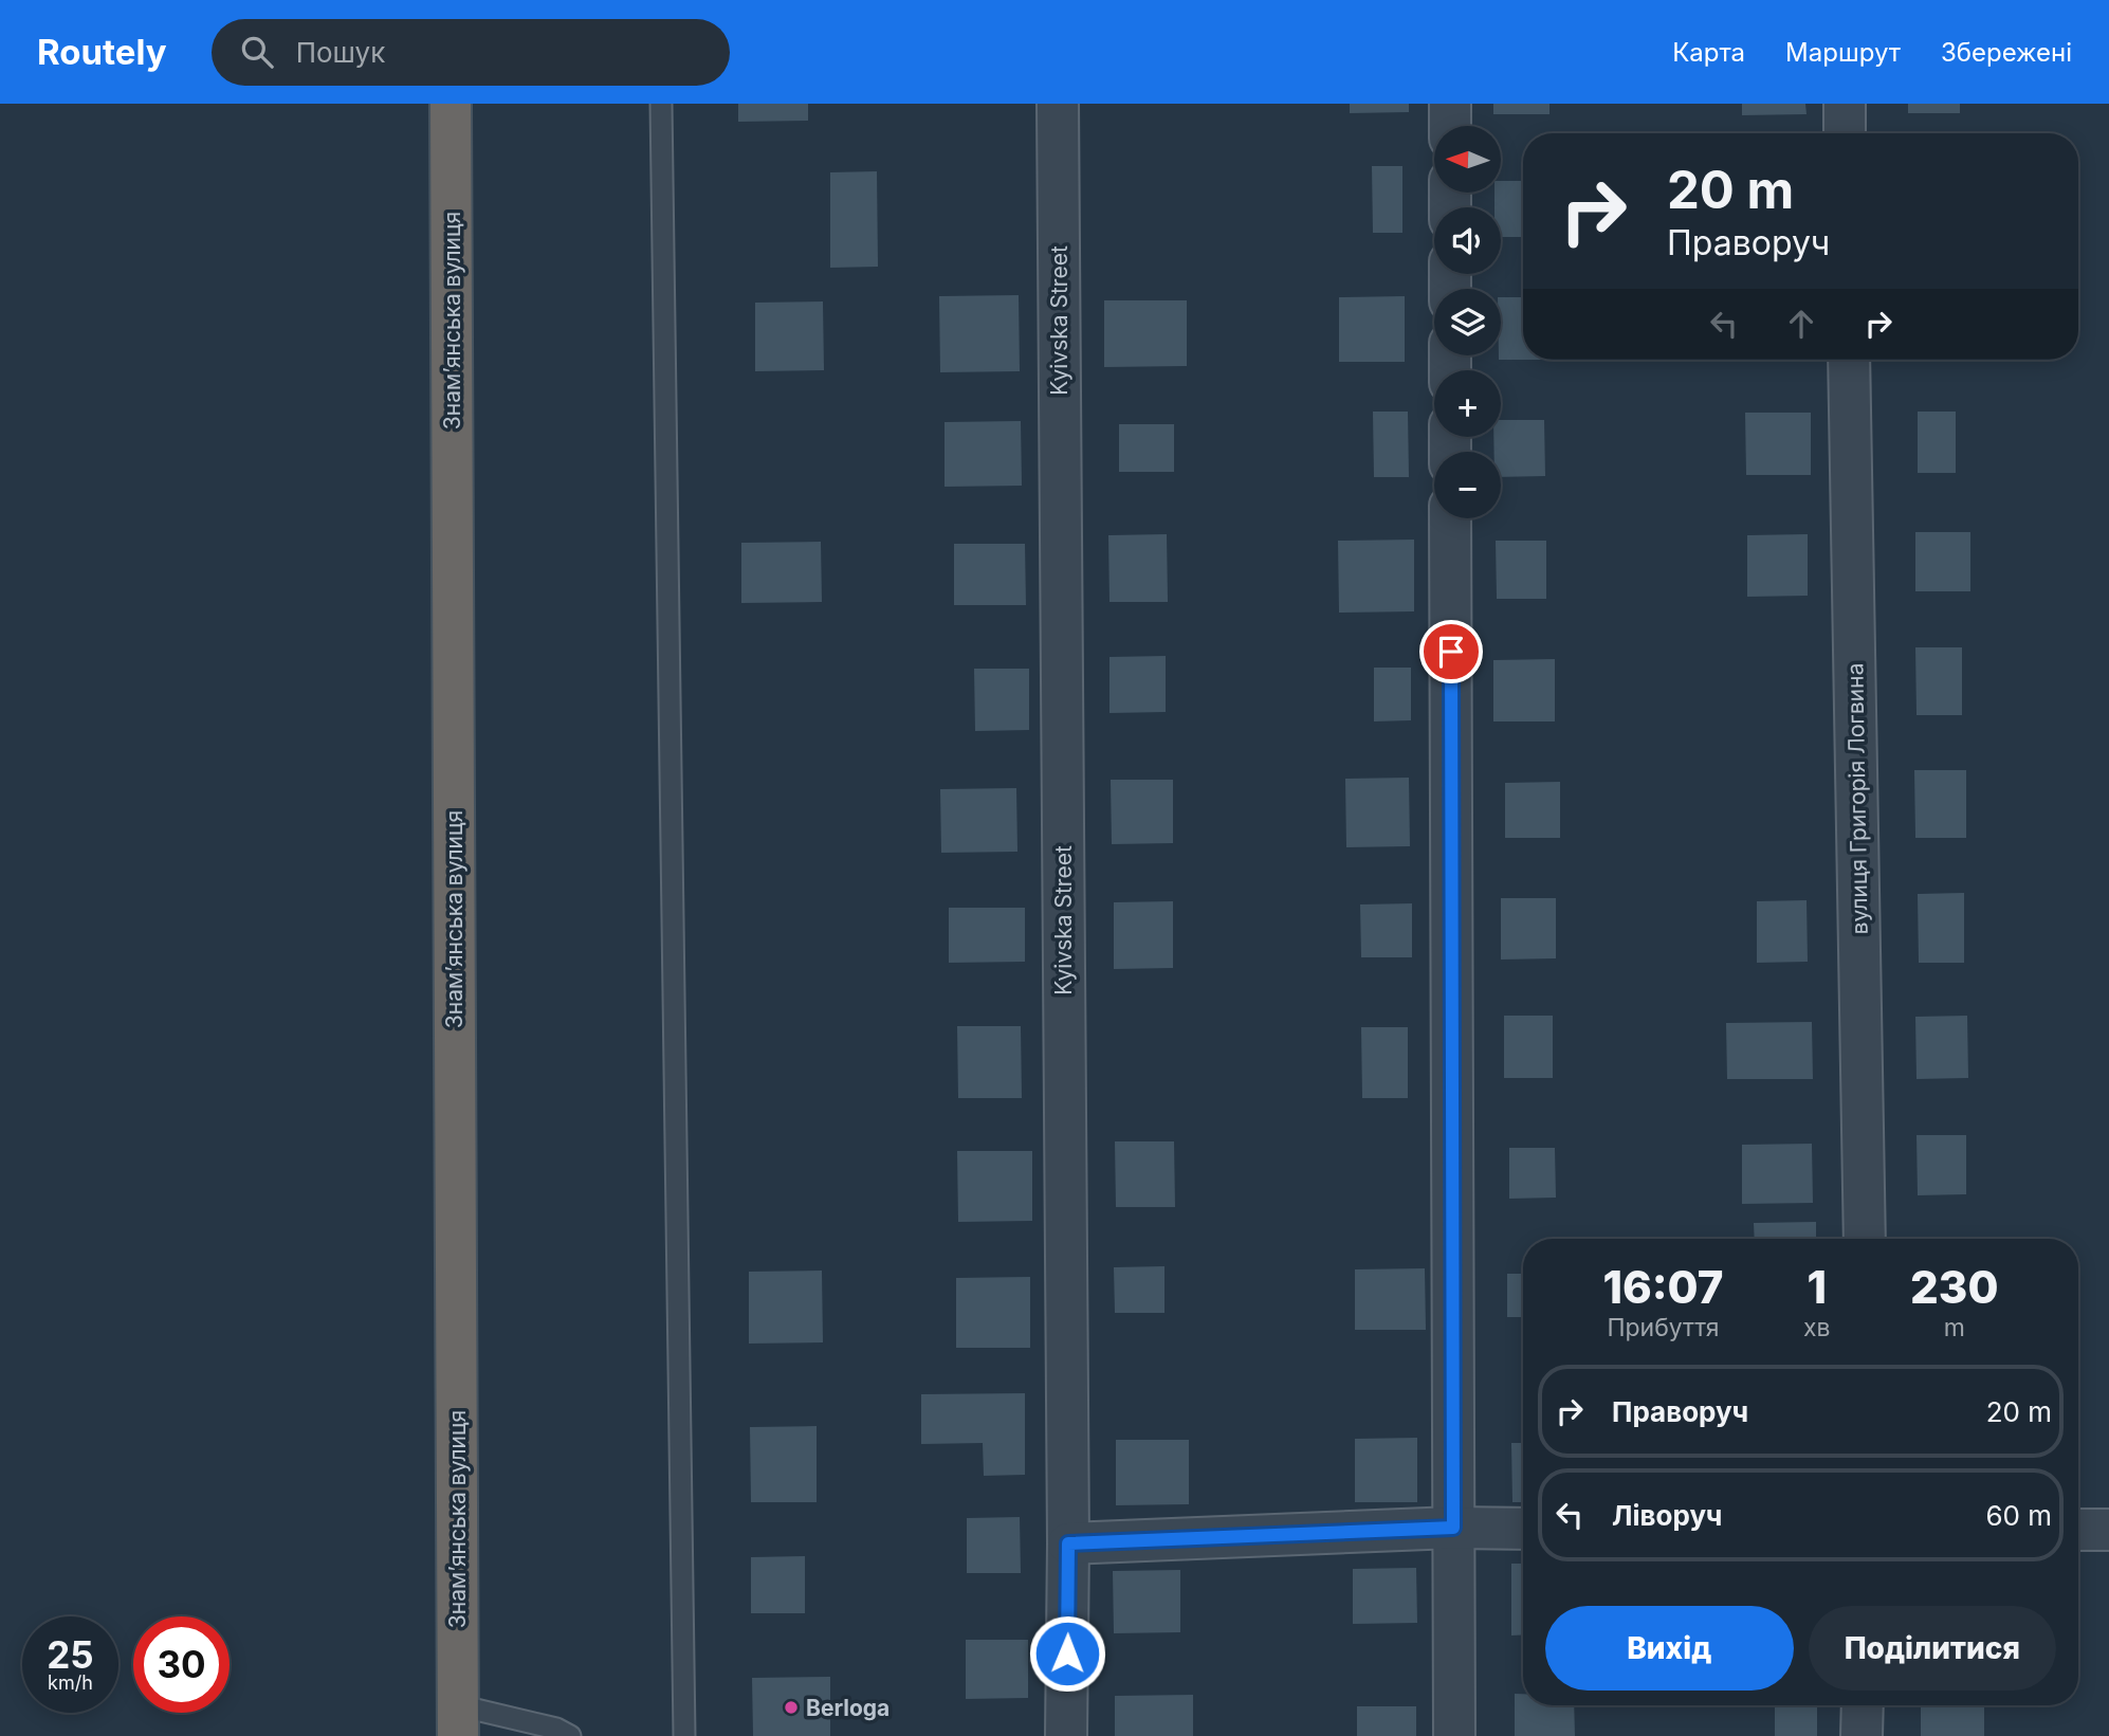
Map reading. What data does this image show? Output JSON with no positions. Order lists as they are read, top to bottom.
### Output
{
  "streets": {
    "highway": ["Знамʼянська вулиця"],
    "street": ["Kyivska Street", "вулиця Григорія Логвина"]
  },
  "places": ["Berloga"],
  "north": "left",
  "page": {
    "header": "Routely",
    "search": "Пошук",
    "nav": ["Карта", "Маршрут", "Збережені"],
    "map_buttons": ["+", "−"],
    "turn": ["20 m", "Праворуч"],
    "eta": [
      "16:07",
      "Прибуття",
      "1",
      "хв",
      "230",
      "m"
    ],
    "list": [
      {
        "name": "Праворуч",
        "value": "20 m"
      },
      {
        "name": "Ліворуч",
        "value": "60 m"
      }
    ],
    "buttons": ["Вихід", "Поділитися"],
    "speed": "25 km/h",
    "limit": "30"
  }
}
